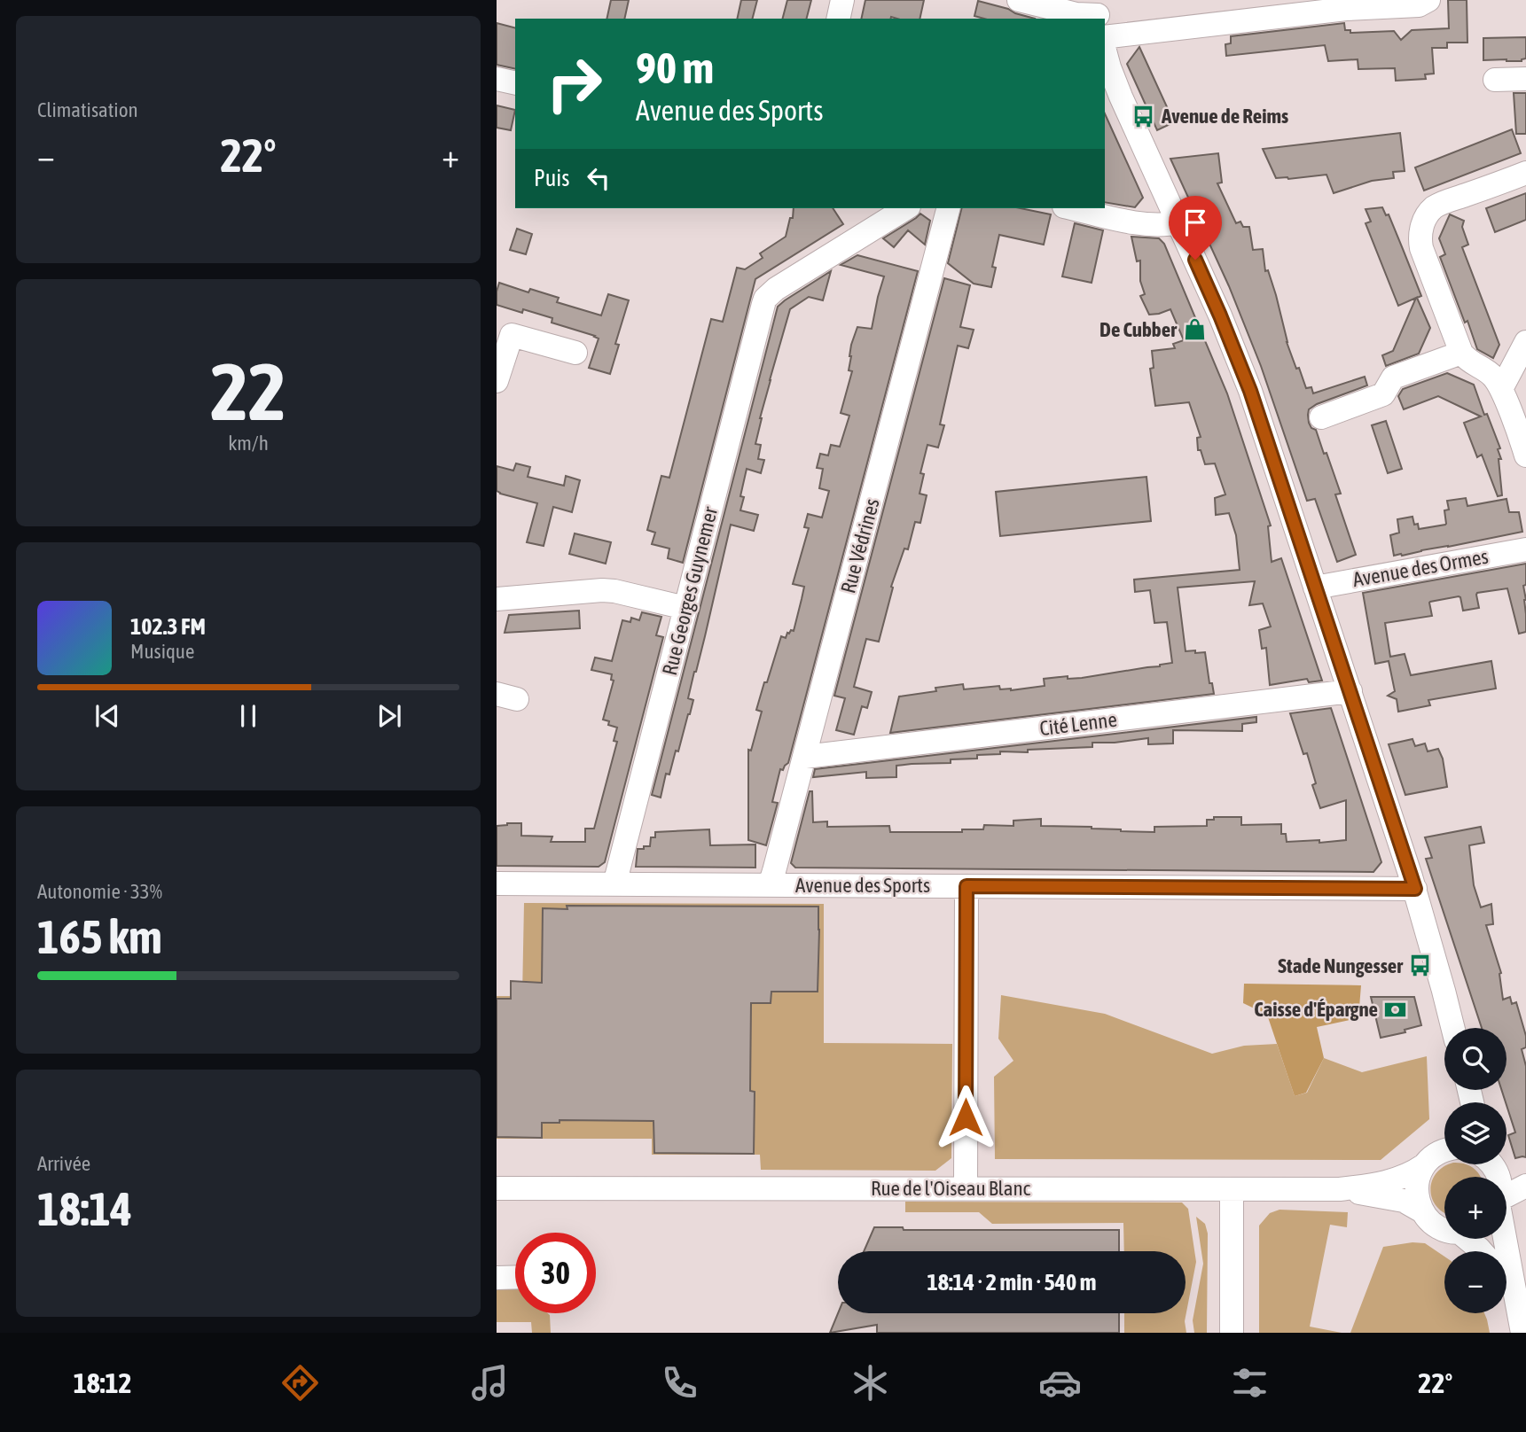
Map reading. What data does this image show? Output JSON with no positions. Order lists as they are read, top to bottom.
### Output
{
  "streets": {
    "street": [
      "Rue Védrines",
      "Avenue des Ormes",
      "Rue Georges Guynemer",
      "Cité Lenne",
      "Avenue des Sports",
      "Rue de l'Oiseau Blanc"
    ]
  },
  "crossings": [
    ["Rue Védrines", "Cité Lenne"],
    ["Rue Védrines", "Avenue des Sports"],
    ["Rue Georges Guynemer", "Avenue des Sports"]
  ],
  "places": {
    "bus stop": ["Avenue de Reims", "Stade Nungesser"],
    "shop": ["De Cubber"],
    "bank": ["Caisse d'Épargne"]
  },
  "page": {
    "tile": [
      "Climatisation",
      ["22", "km/h"],
      ["Autonomie · 33%", "165 km"],
      ["Arrivée", "18:14"]
    ],
    "turn": ["90 m", "Avenue des Sports"],
    "heat": ["−", "22°", "+"],
    "then": "Puis",
    "song": ["102.3 FM", "Musique"],
    "map_buttons": ["+", "−"],
    "limit": "30",
    "trip": "18:14 · 2 min · 540 m",
    "tabs": ["18:12", "22°"]
  }
}
